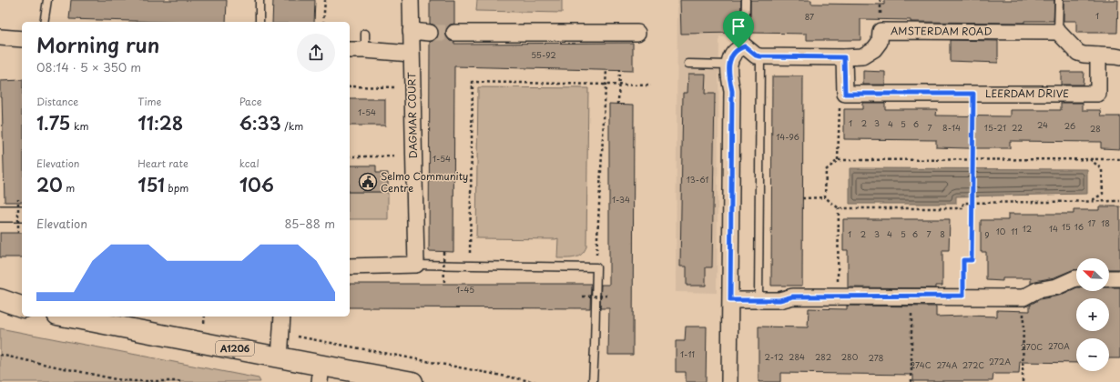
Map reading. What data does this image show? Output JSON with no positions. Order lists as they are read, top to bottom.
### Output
{
  "streets": {
    "main road": ["A1206"],
    "street": ["AMSTERDAM ROAD", "LEERDAM DRIVE", "DAGMAR COURT"]
  },
  "places": {
    "public building": ["Selmo Community Centre"]
  },
  "house_numbers": [
    "1",
    "87",
    "55-92",
    "1-54",
    "1",
    "2",
    "3",
    "4",
    "5",
    "6",
    "24",
    "26",
    "7",
    "8-14",
    "15-21",
    "22",
    "28",
    "14-96",
    "1-54",
    "13-61",
    "1-34",
    "17",
    "18",
    "15",
    "16",
    "12",
    "14",
    "10",
    "11",
    "1",
    "2",
    "3",
    "4",
    "5",
    "6",
    "7",
    "8",
    "9",
    "1-45",
    "270A",
    "270C",
    "1-11",
    "2-12",
    "284",
    "282",
    "280",
    "278",
    "272A",
    "274C",
    "274A",
    "272C"
  ],
  "north": "top left",
  "page": {
    "heading": ["Morning run", "08:14 · 5 × 350 m"],
    "stats": [
      ["Distance", "1.75 km"],
      ["Time", "11:28"],
      ["Pace", "6:33 /km"],
      ["Elevation", "20 m"],
      ["Heart rate", "151 bpm"],
      ["kcal", "106"]
    ],
    "chart": ["Elevation", "85–88 m"],
    "map_buttons": ["+", "−"]
  }
}
